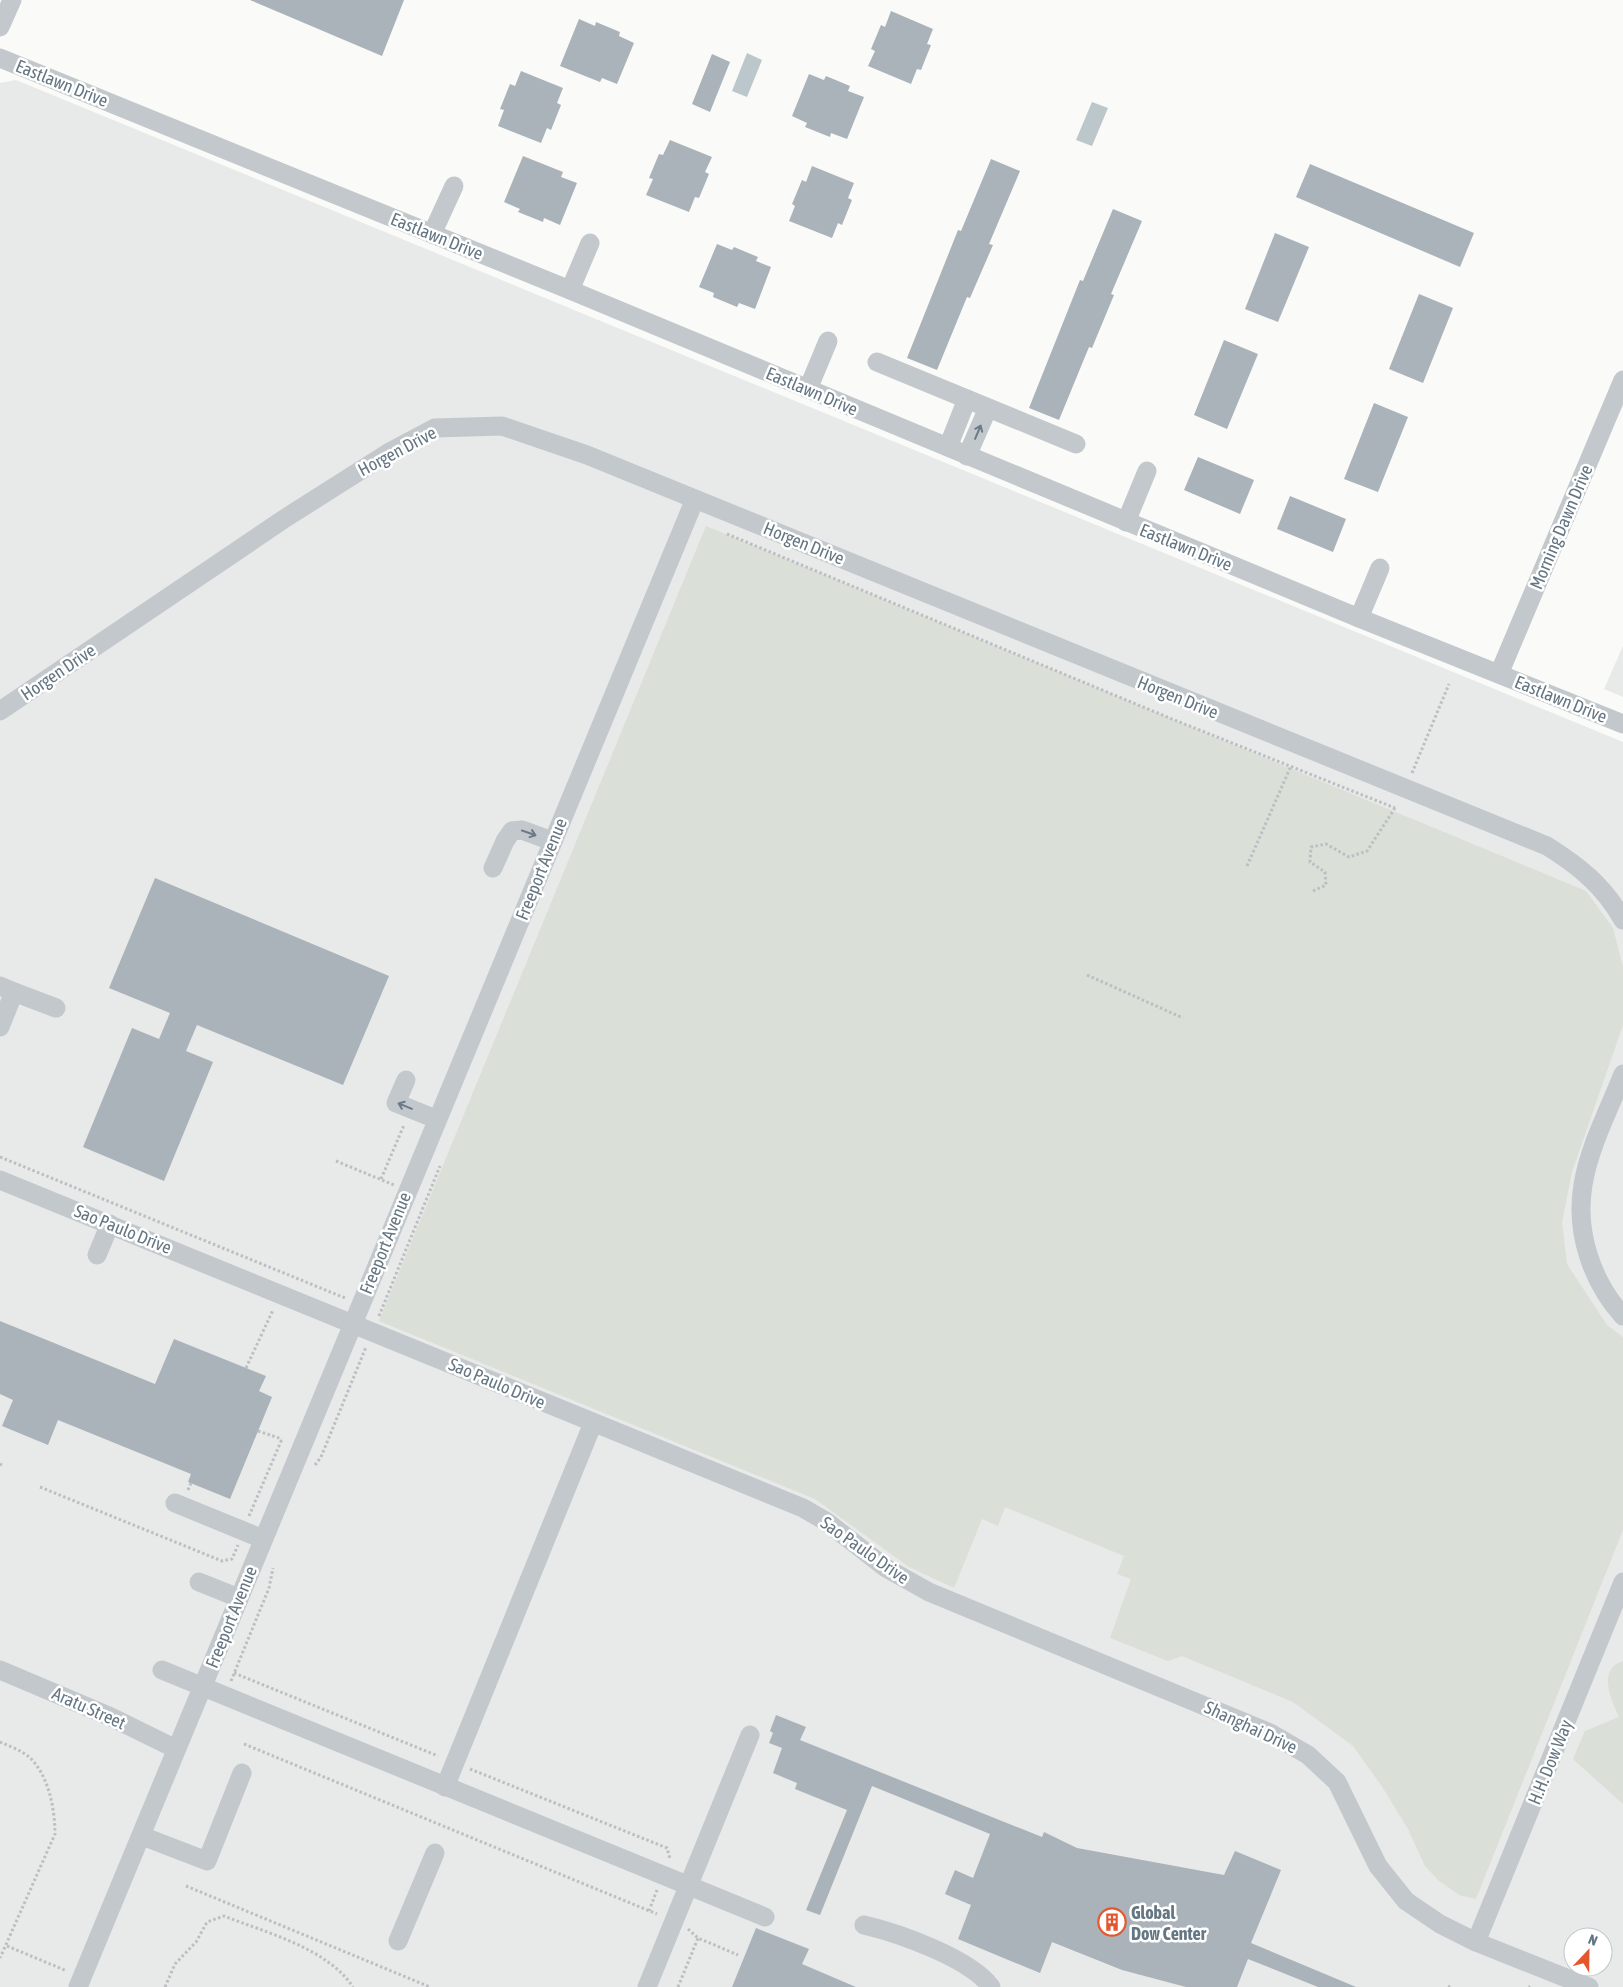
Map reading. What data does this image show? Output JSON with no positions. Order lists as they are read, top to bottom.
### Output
{
  "streets": {
    "street": [
      "Eastlawn Drive",
      "Horgen Drive",
      "Morning Dawn Drive",
      "Freeport Avenue",
      "Sao Paulo Drive",
      "Aratu Street",
      "Shanghai Drive",
      "H.H. Dow Way"
    ]
  },
  "crossings": [
    ["Eastlawn Drive", "Morning Dawn Drive"],
    ["Horgen Drive", "Freeport Avenue"],
    ["Freeport Avenue", "Sao Paulo Drive"],
    ["Freeport Avenue", "Aratu Street"],
    ["Sao Paulo Drive", "Shanghai Drive"],
    ["Shanghai Drive", "H.H. Dow Way"]
  ],
  "places": {
    "building": ["Global Dow Center"]
  },
  "north": "top"
}
